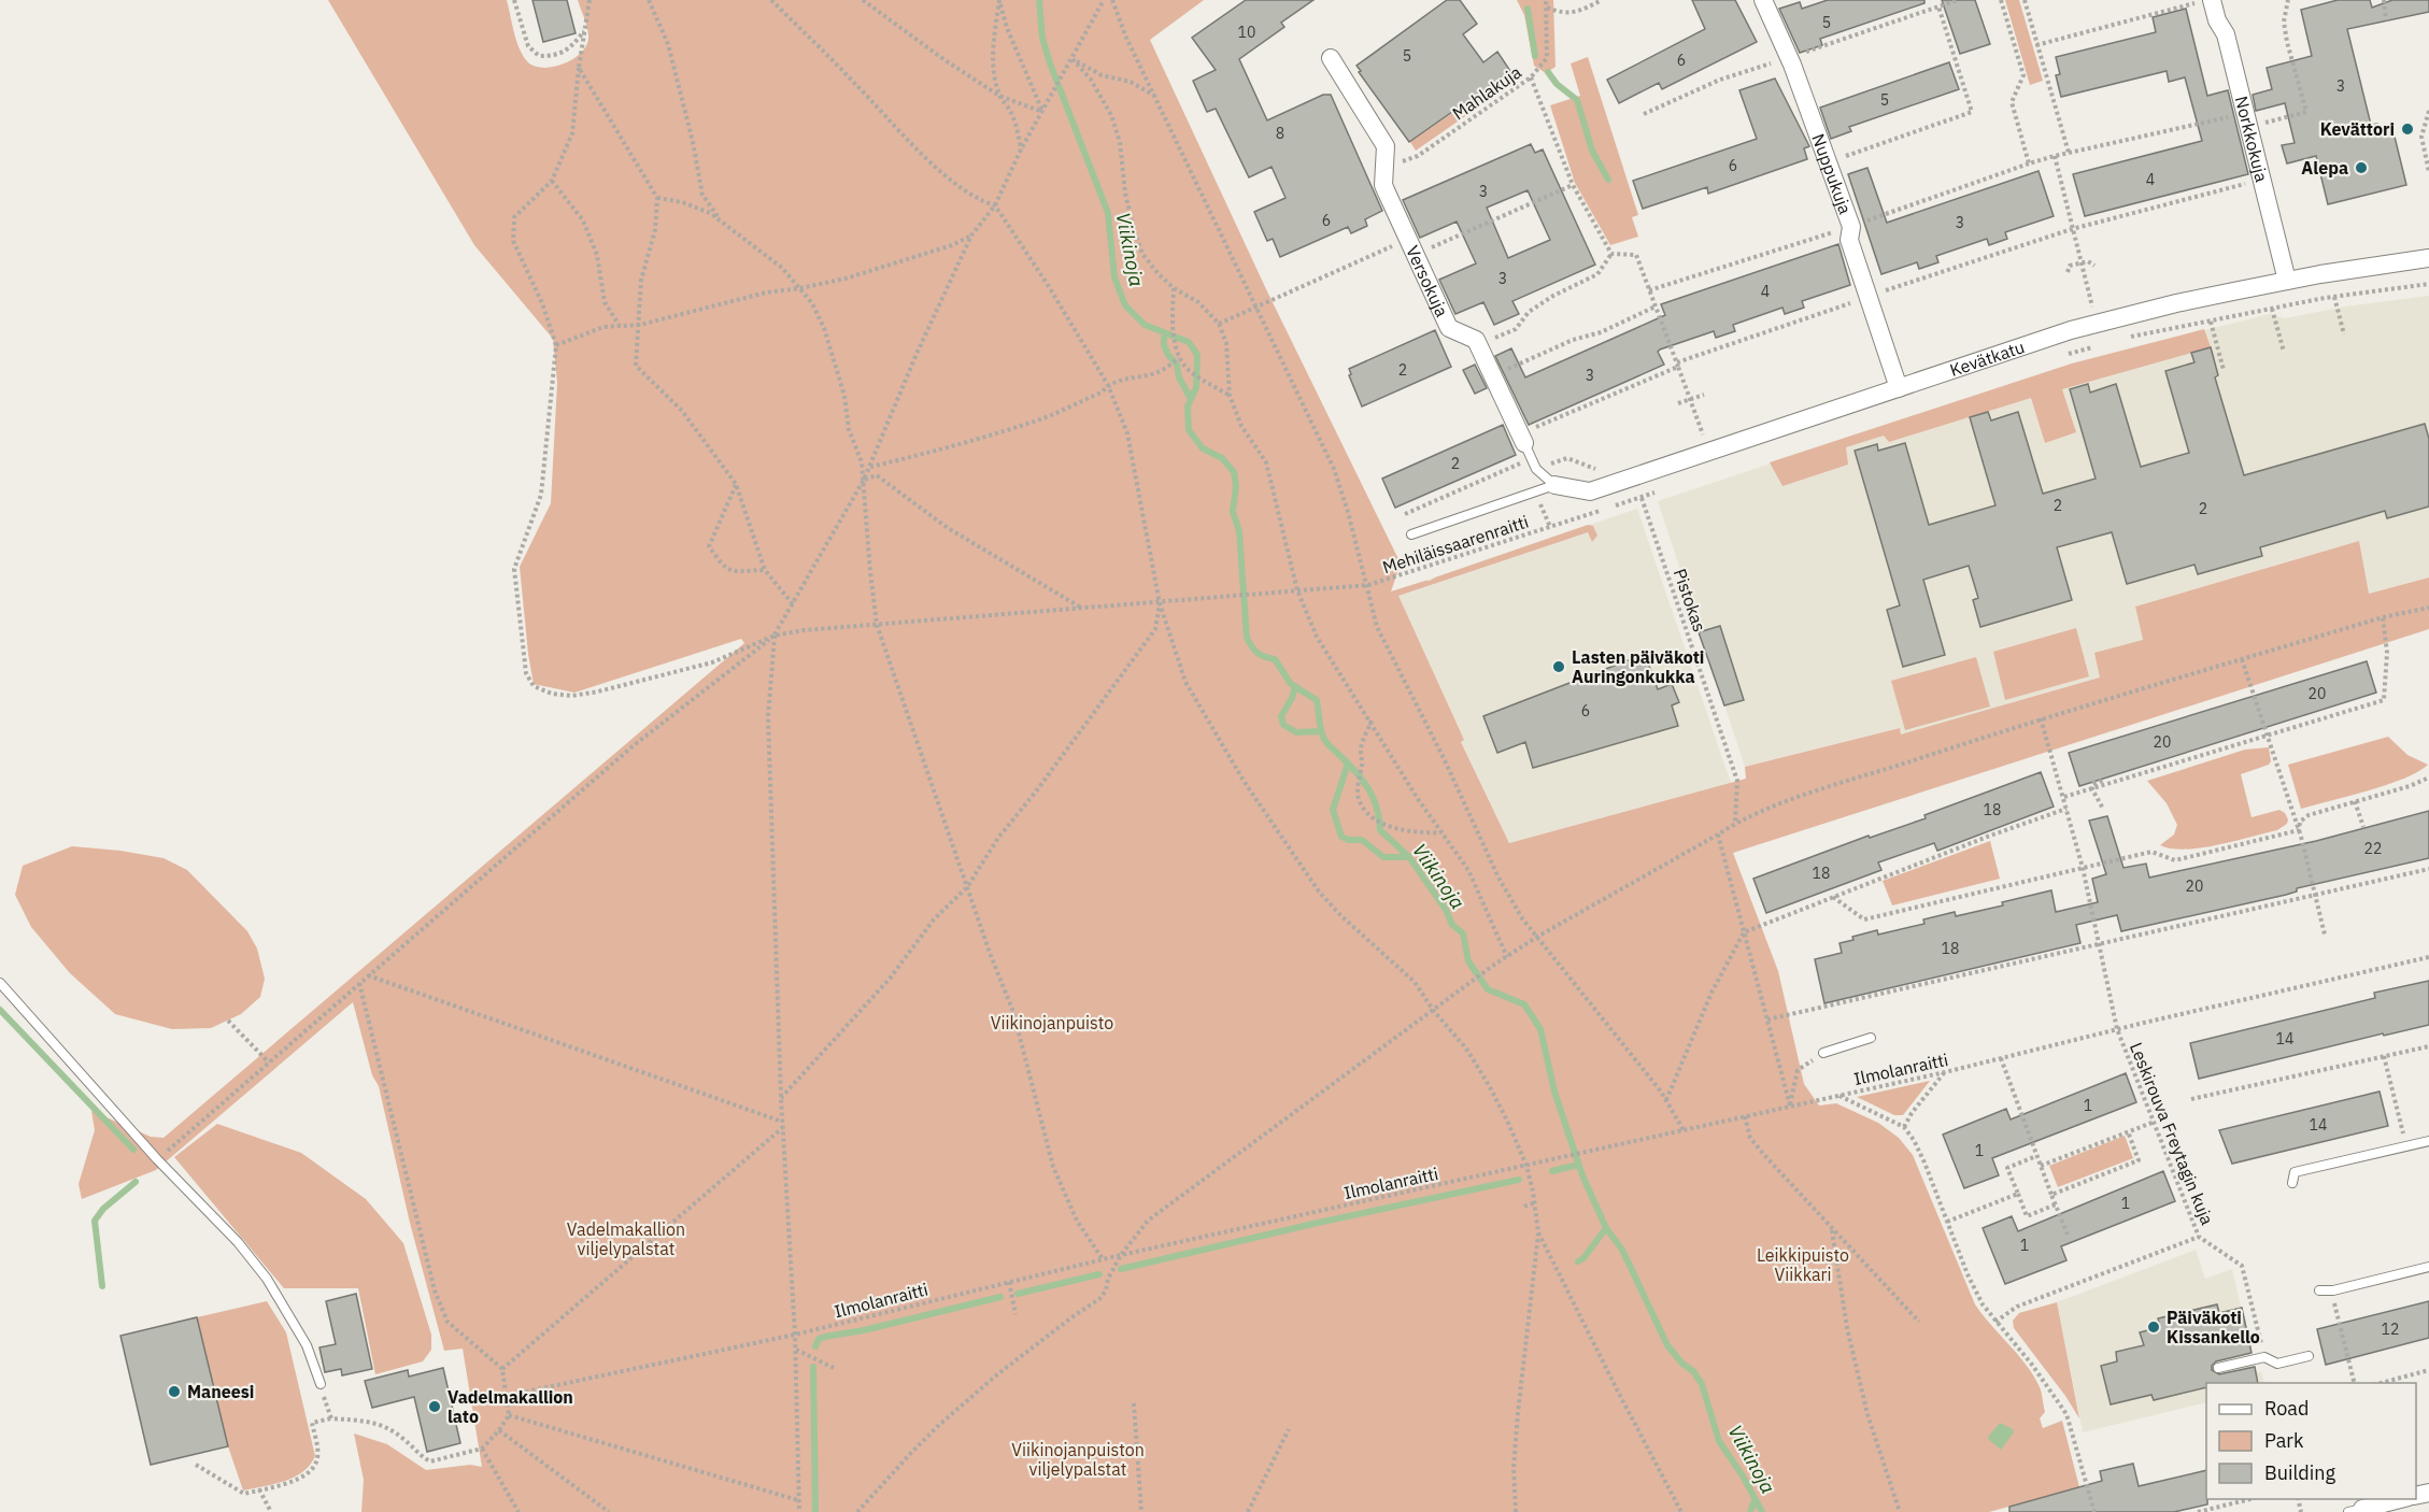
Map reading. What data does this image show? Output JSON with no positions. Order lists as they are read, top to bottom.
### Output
{
  "streets": {
    "street": [
      "Norkkokuja",
      "Nuppukuja",
      "Versokuja",
      "Kevätkatu"
    ],
    "path": [
      "Mahlakuja",
      "Mehiläissaarenraitti",
      "Pistokas",
      "Ilmolanraitti",
      "Leskirouva Freytagin kuja"
    ]
  },
  "crossings": [
    ["Mahlakuja", "Versokuja"],
    ["Norkkokuja", "Kevätkatu"],
    ["Nuppukuja", "Kevätkatu"],
    ["Mehiläissaarenraitti", "Pistokas"],
    ["Ilmolanraitti", "Leskirouva Freytagin kuja"]
  ],
  "water": ["Viikinoja"],
  "parks": [
    "Viikinojanpuisto",
    "Vadelmakallion viljelypalstat",
    "Leikkipuisto Viikkari",
    "Viikinojanpuiston viljelypalstat"
  ],
  "places": [
    "Kevättori",
    "Alepa",
    "Lasten päiväkoti Auringonkukka",
    "Päiväkoti Kissankello",
    "Maneesi",
    "Vadelmakallion lato"
  ],
  "house_numbers": [
    "5",
    "10",
    "5",
    "6",
    "3",
    "5",
    "8",
    "6",
    "4",
    "3",
    "6",
    "3",
    "3",
    "4",
    "2",
    "3",
    "2",
    "2",
    "2",
    "20",
    "6",
    "20",
    "18",
    "22",
    "18",
    "20",
    "18",
    "14",
    "1",
    "14",
    "1",
    "1",
    "1",
    "12"
  ],
  "legend": ["Road", "Park", "Building"]
}
